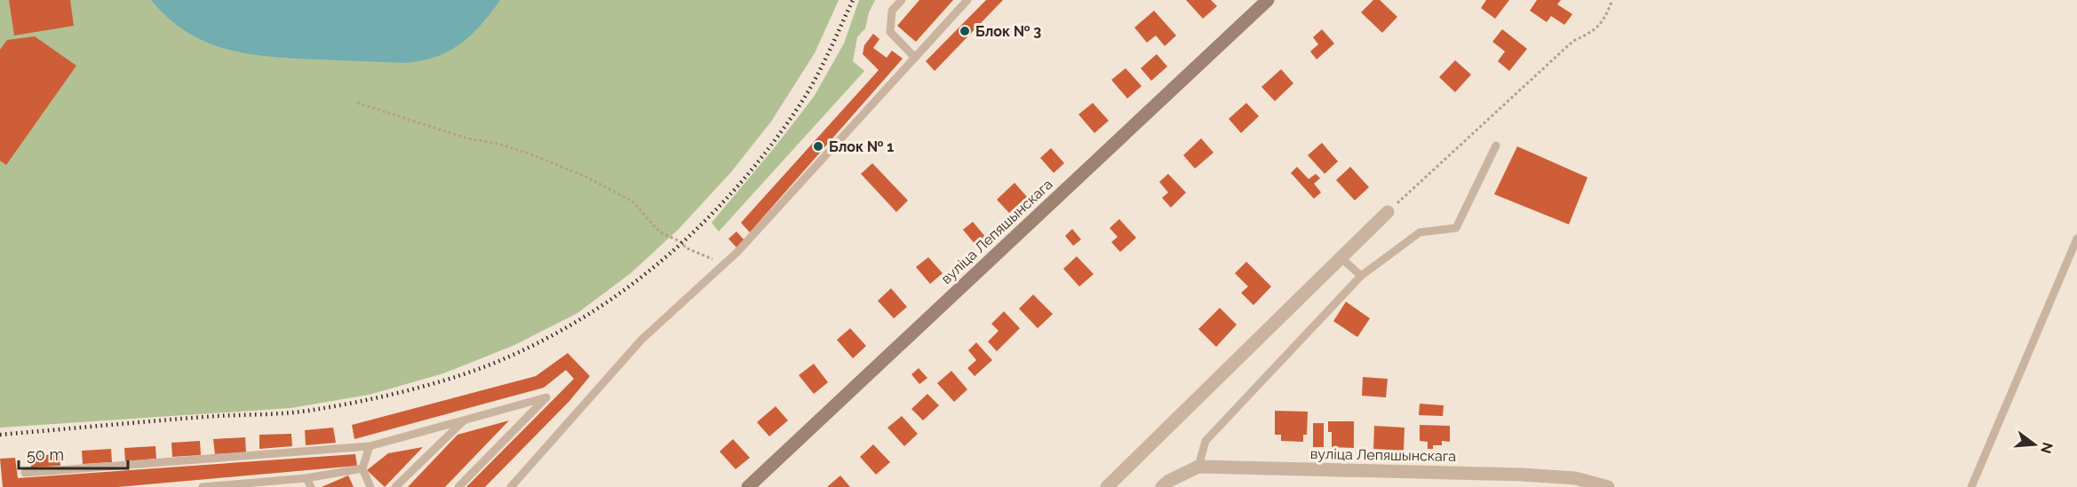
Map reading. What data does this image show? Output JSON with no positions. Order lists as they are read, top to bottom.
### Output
{
  "streets": {
    "street": ["вуліца Лепяшынскага"]
  },
  "places": ["Блок № 3", "Блок № 1"],
  "scale_bar": "50 m",
  "north": "right"
}
